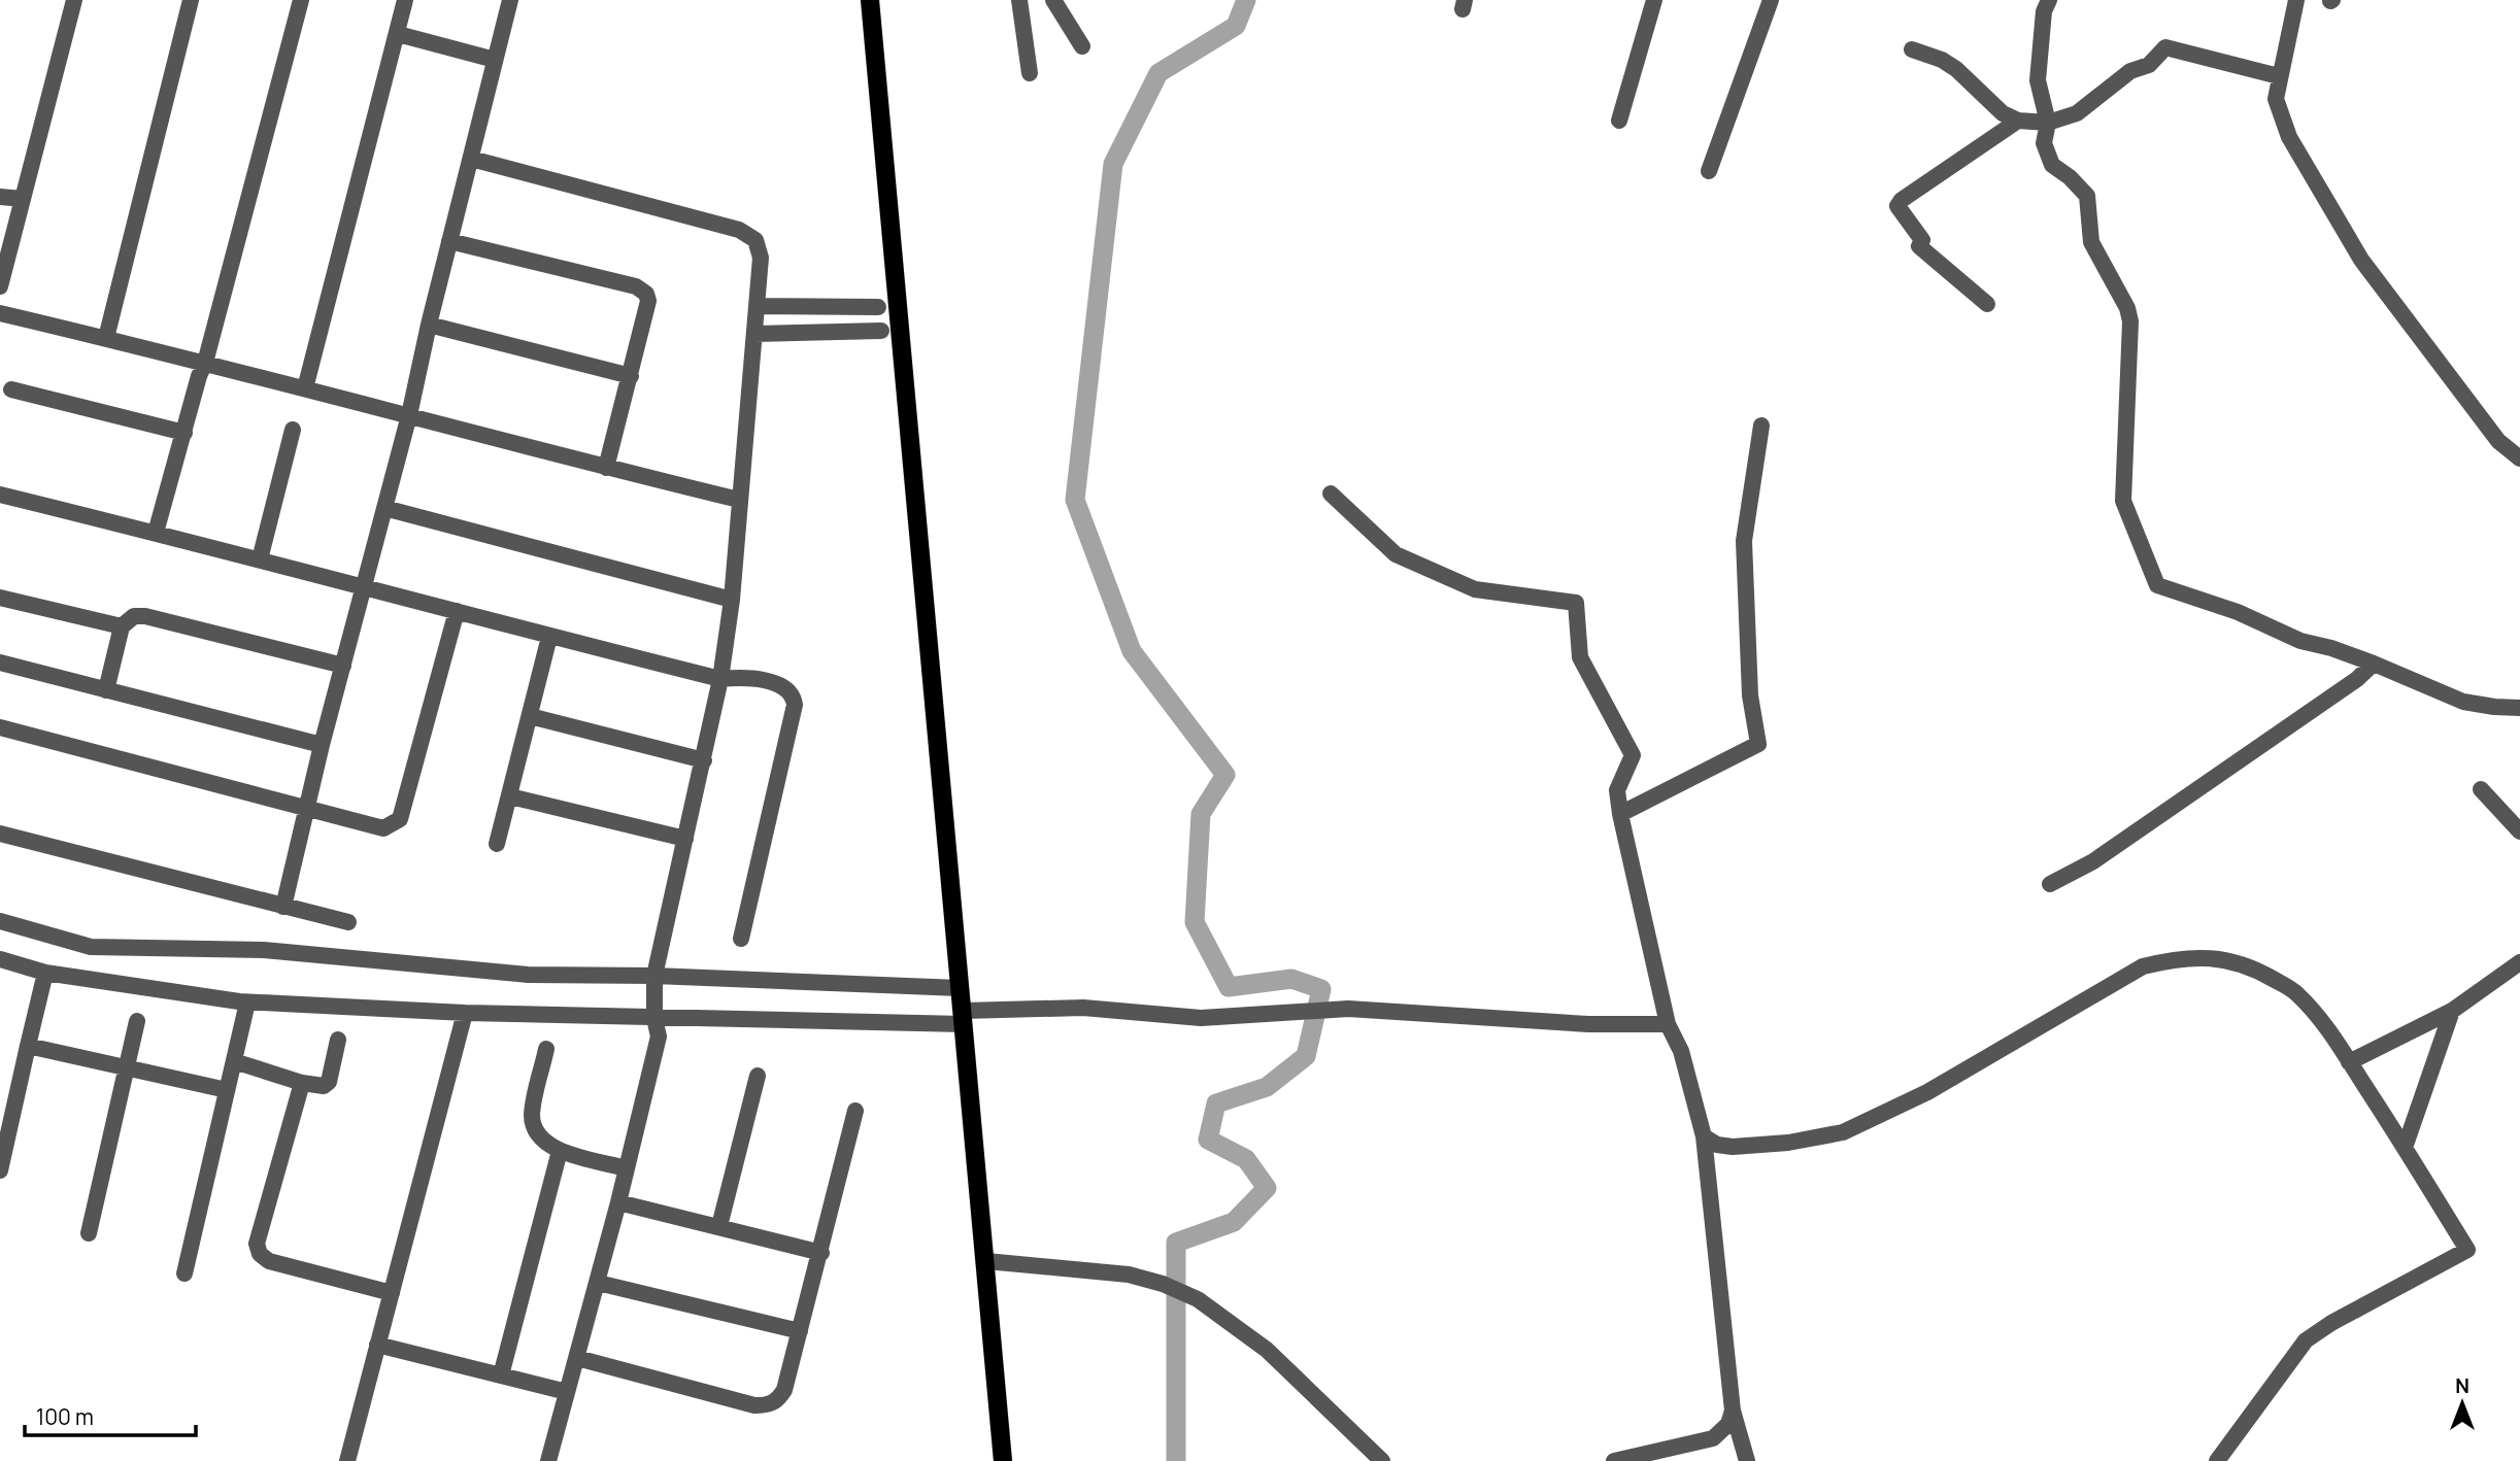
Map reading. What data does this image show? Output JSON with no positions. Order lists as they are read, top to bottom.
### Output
{
  "scale_bar": "100 m",
  "north": "top"
}
